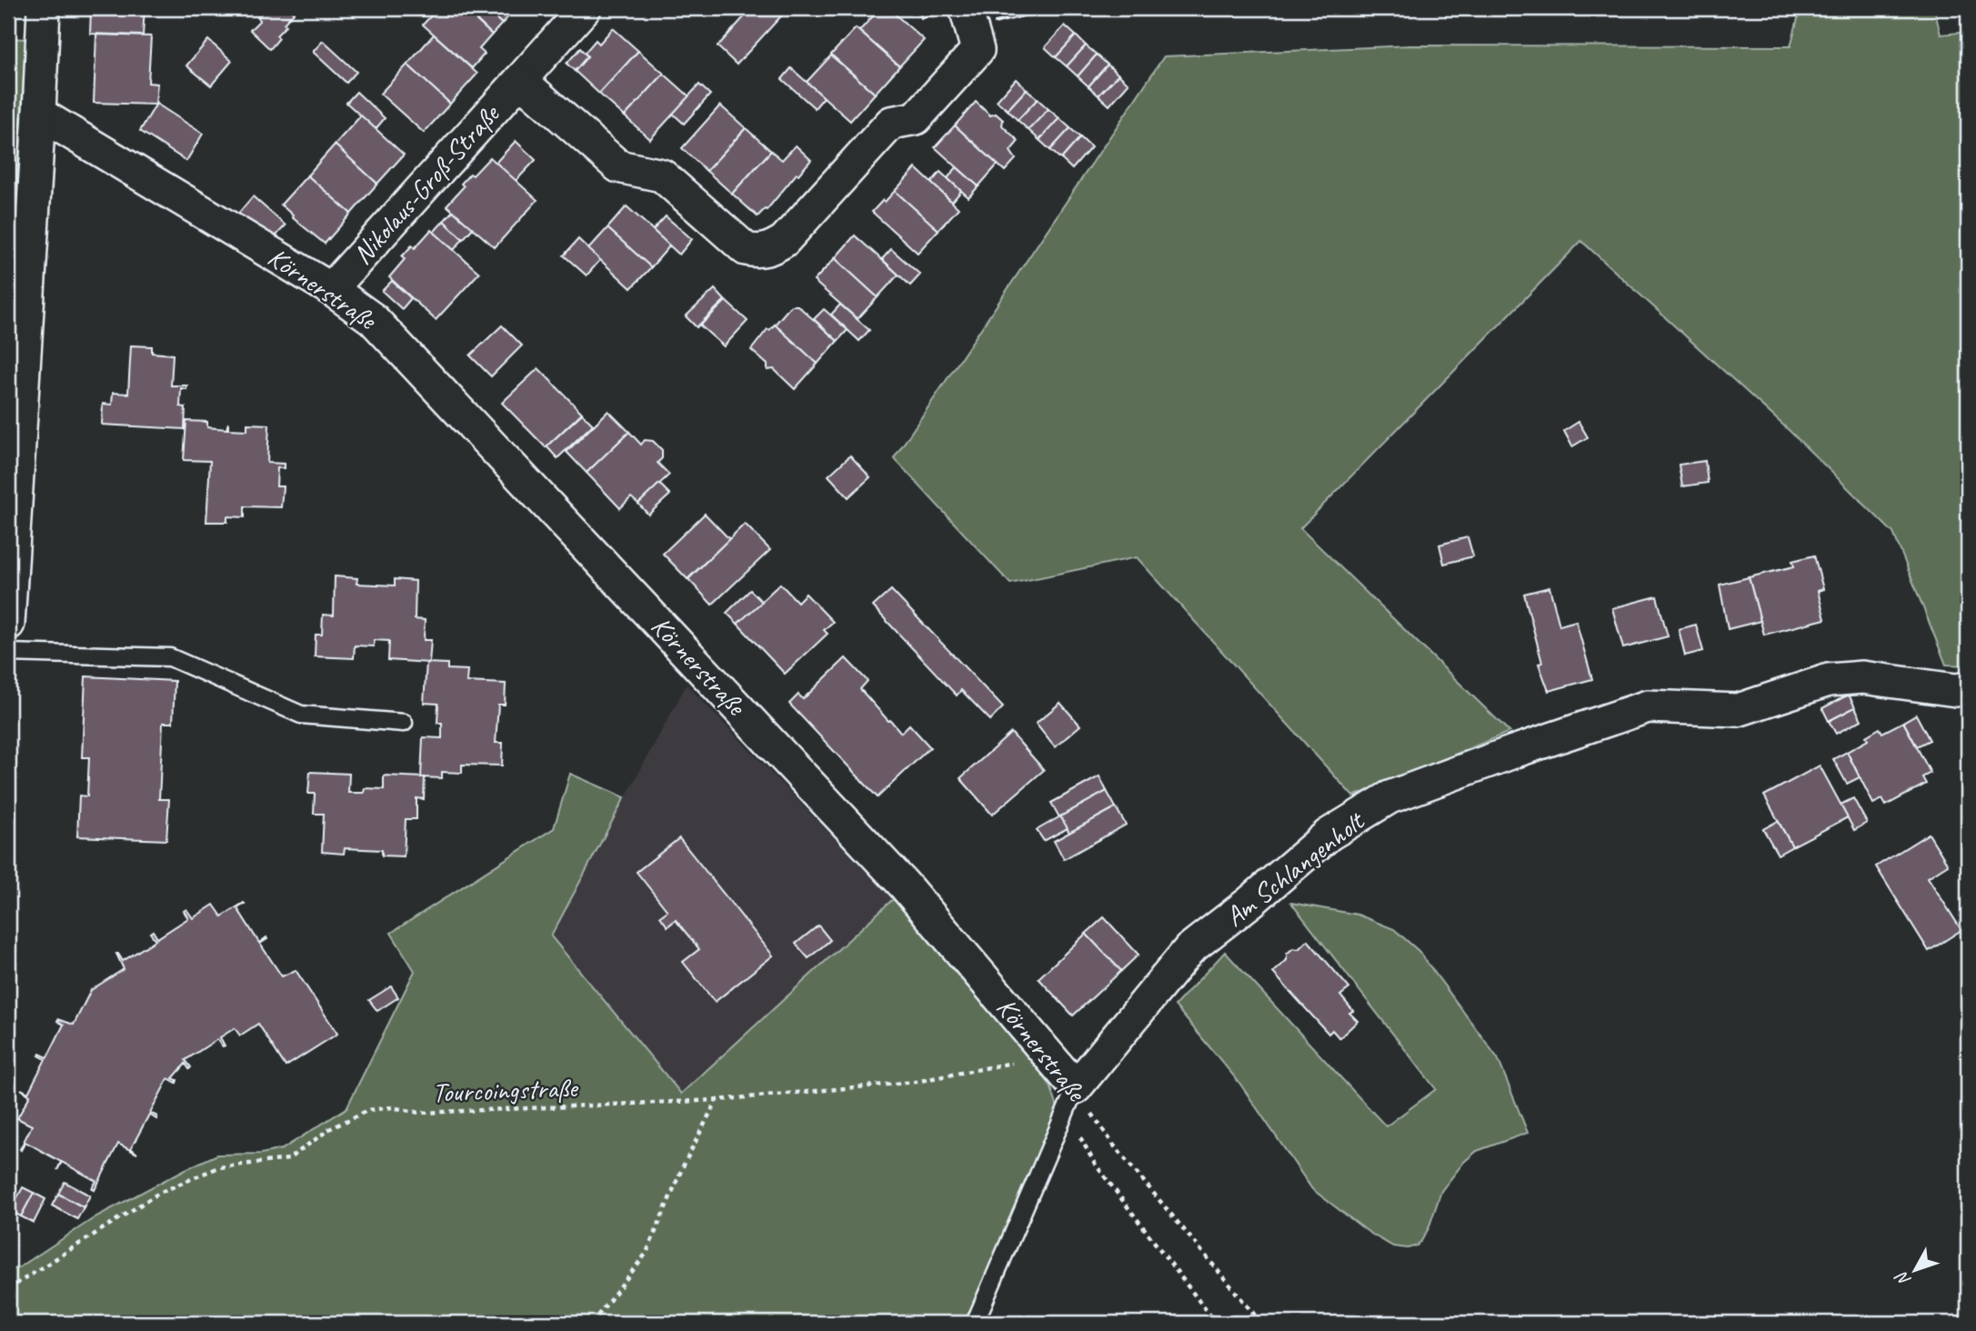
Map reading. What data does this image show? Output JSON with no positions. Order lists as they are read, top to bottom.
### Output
{
  "streets": {
    "street": ["Nikolaus-Groß-Straße", "Körnerstraße", "Am Schlangenholt"],
    "path": ["Tourcoingstraße"]
  },
  "crossings": [
    ["Nikolaus-Groß-Straße", "Körnerstraße"],
    ["Körnerstraße", "Am Schlangenholt"],
    ["Körnerstraße", "Tourcoingstraße"]
  ],
  "north": "bottom left"
}
